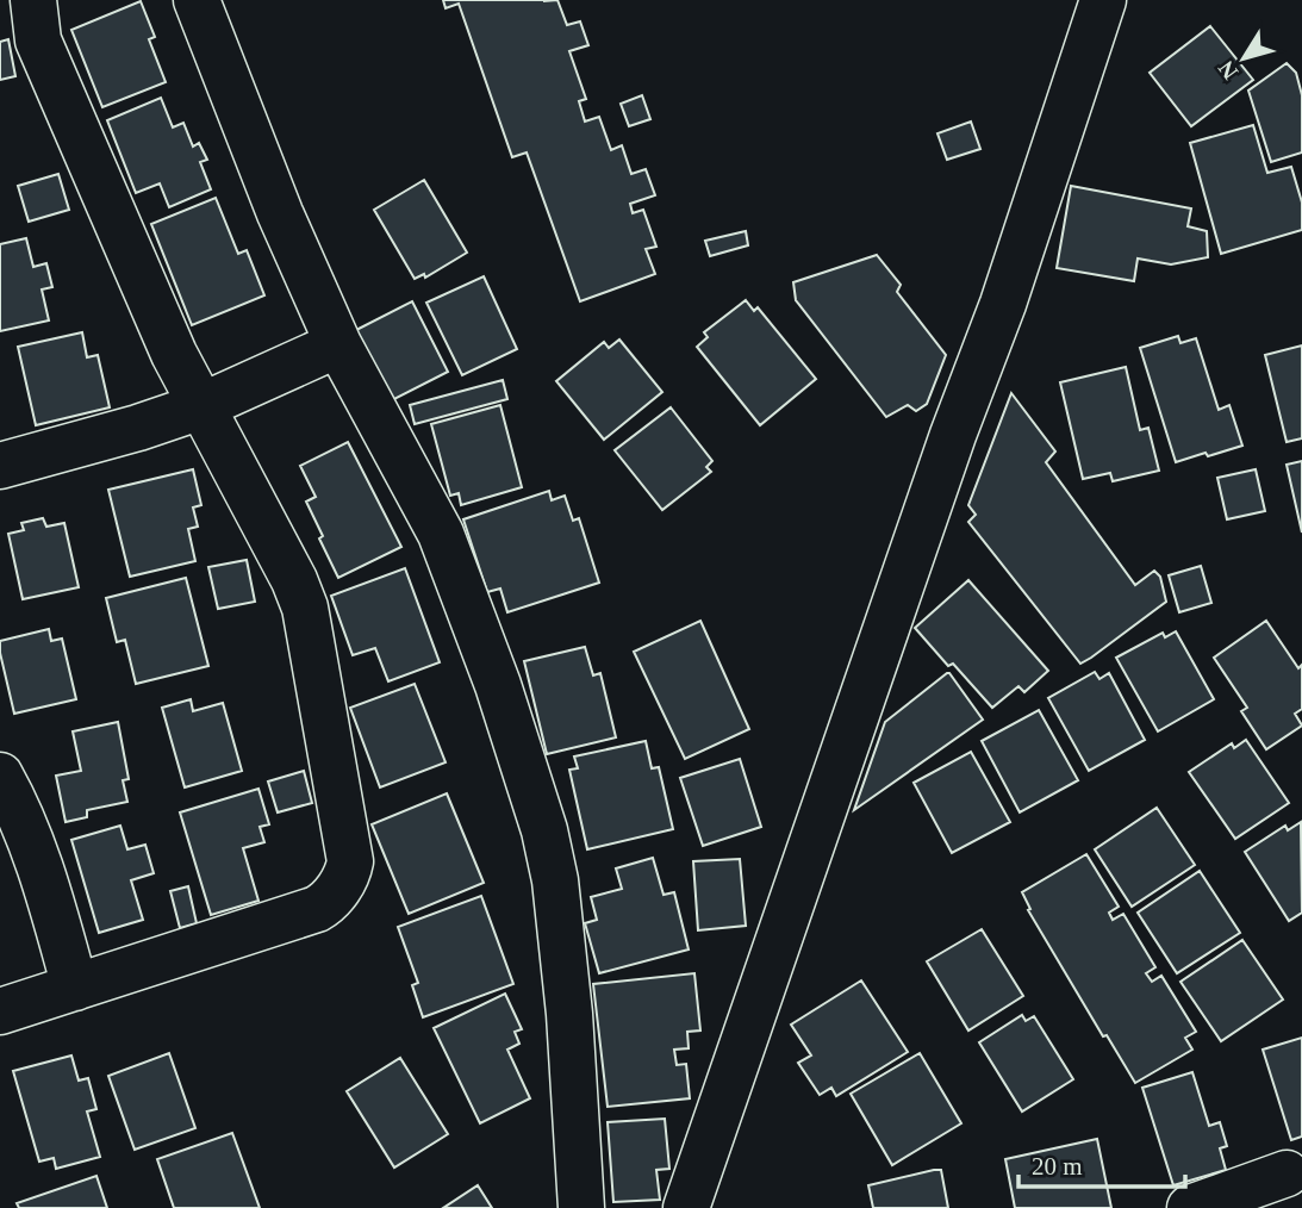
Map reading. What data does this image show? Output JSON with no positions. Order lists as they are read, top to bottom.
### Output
{
  "scale_bar": "20 m",
  "north": "bottom left"
}
